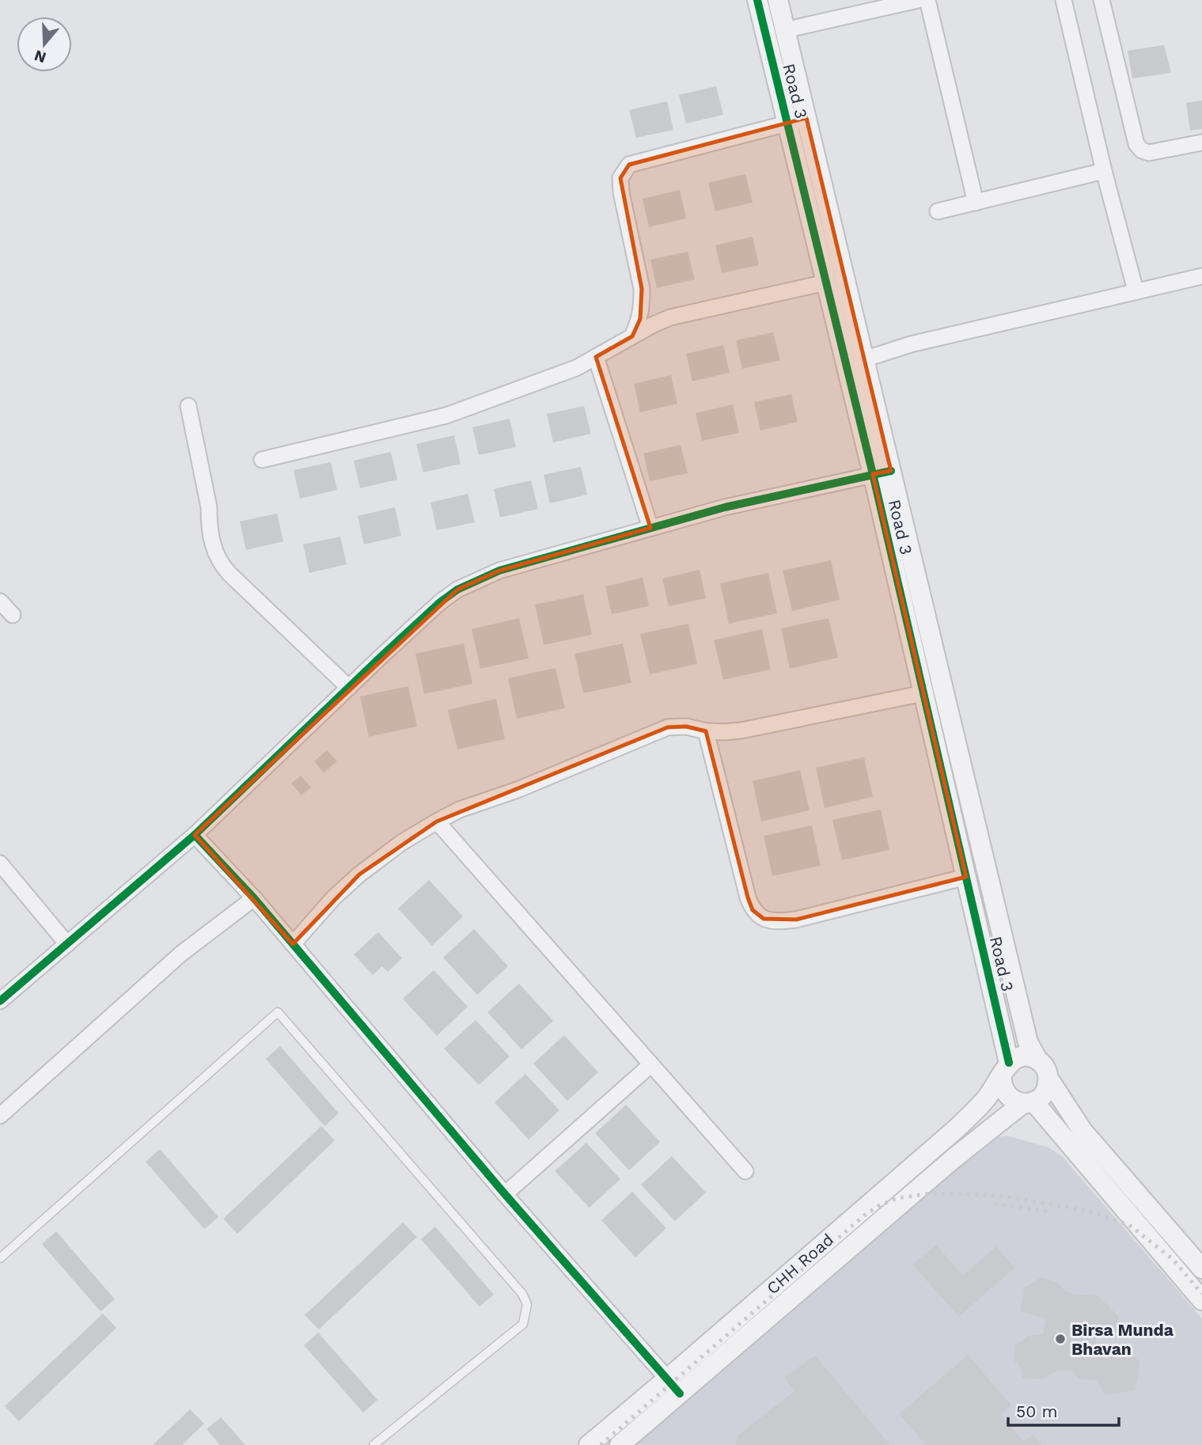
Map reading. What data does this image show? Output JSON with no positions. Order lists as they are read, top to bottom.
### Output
{
  "streets": {
    "street": ["Road 3", "CHH Road"]
  },
  "crossings": [
    ["Road 3", "CHH Road"]
  ],
  "places": ["Birsa Munda Bhavan"],
  "scale_bar": "50 m",
  "north": "bottom"
}
